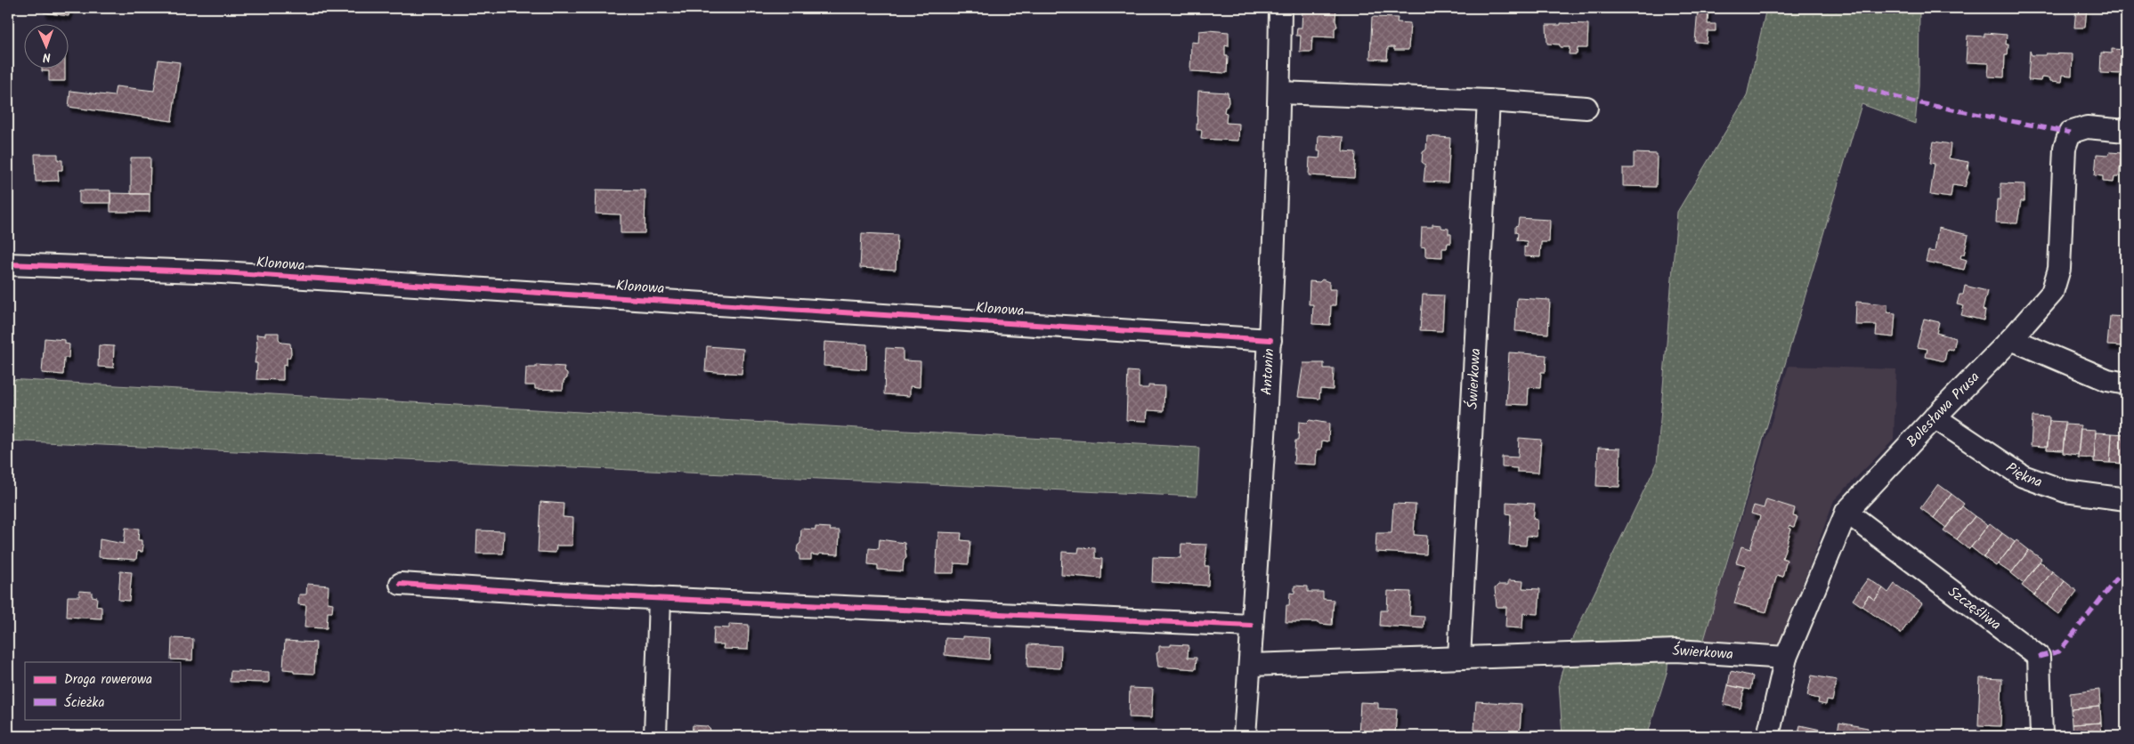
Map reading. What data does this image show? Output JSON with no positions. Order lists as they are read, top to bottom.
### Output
{
  "streets": {
    "street": [
      "Klonowa",
      "Antonin",
      "Świerkowa",
      "Bolesława Prusa",
      "Piękna",
      "Szczęśliwa"
    ]
  },
  "crossings": [
    ["Klonowa", "Antonin"],
    ["Antonin", "Świerkowa"],
    ["Świerkowa", "Bolesława Prusa"],
    ["Bolesława Prusa", "Piękna"],
    ["Bolesława Prusa", "Szczęśliwa"]
  ],
  "legend": ["Droga rowerowa", "Ścieżka"],
  "north": "bottom"
}
